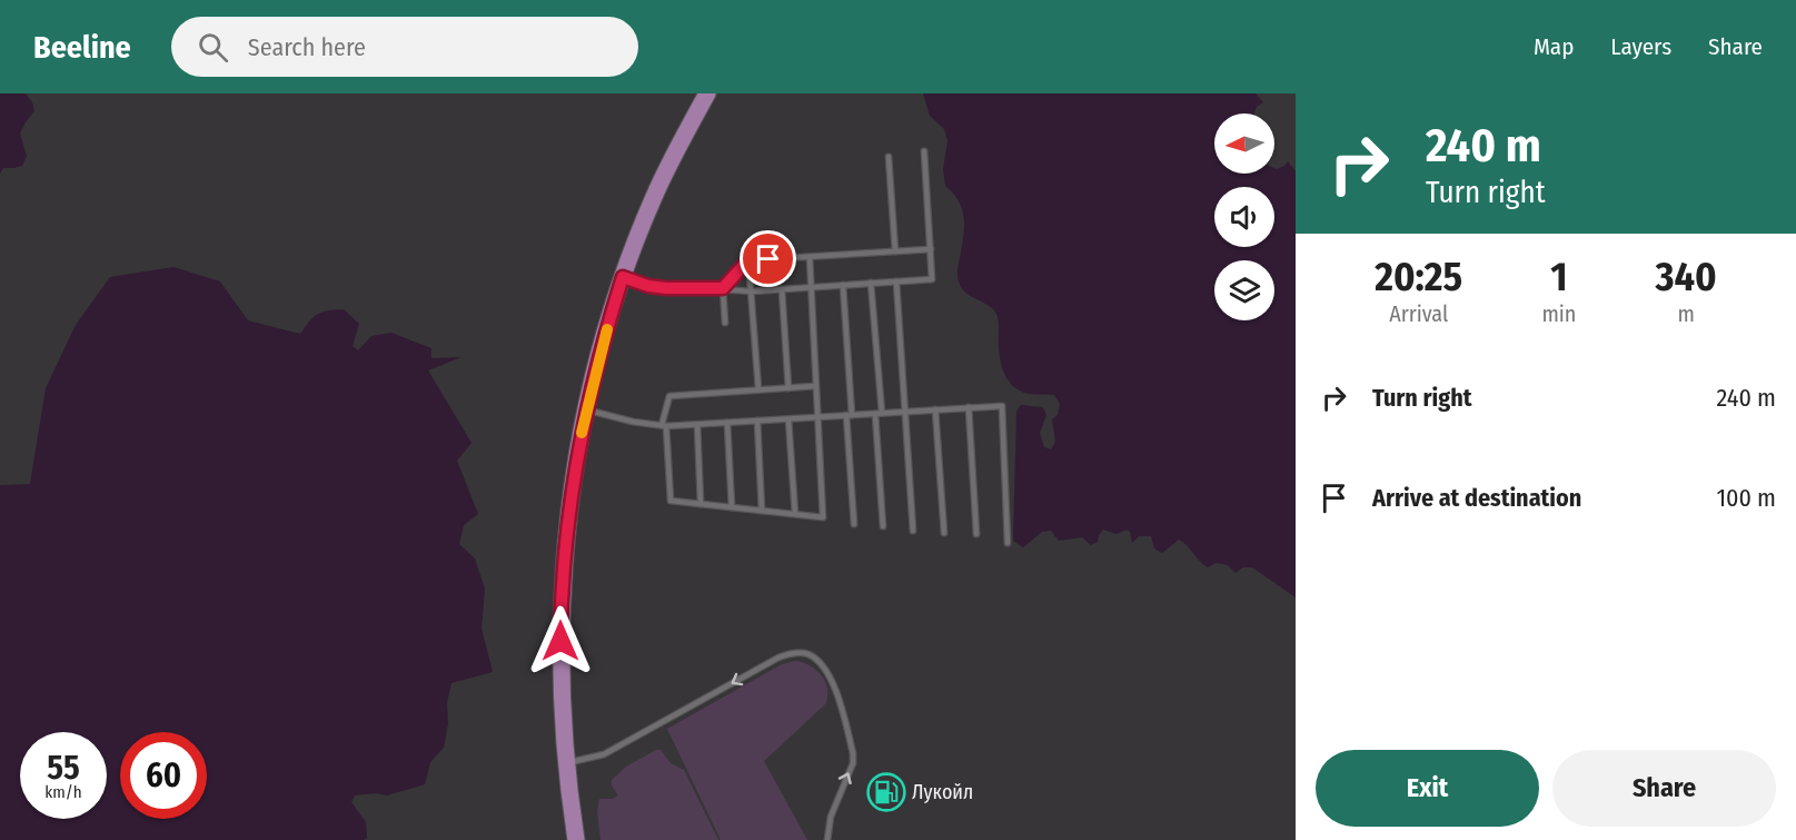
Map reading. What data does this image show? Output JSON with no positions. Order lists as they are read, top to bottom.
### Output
{
  "places": {
    "fuel station": ["Лукойл"]
  },
  "north": "left",
  "page": {
    "header": "Beeline",
    "search": "Search here",
    "nav": ["Map", "Layers", "Share"],
    "turn": ["240 m", "Turn right"],
    "eta": [
      "20:25",
      "Arrival",
      "1",
      "min",
      "340",
      "m"
    ],
    "list": [
      {
        "name": "Turn right",
        "value": "240 m"
      },
      {
        "name": "Arrive at destination",
        "value": "100 m"
      }
    ],
    "speed": "55 km/h",
    "limit": "60",
    "buttons": ["Exit", "Share"]
  }
}
